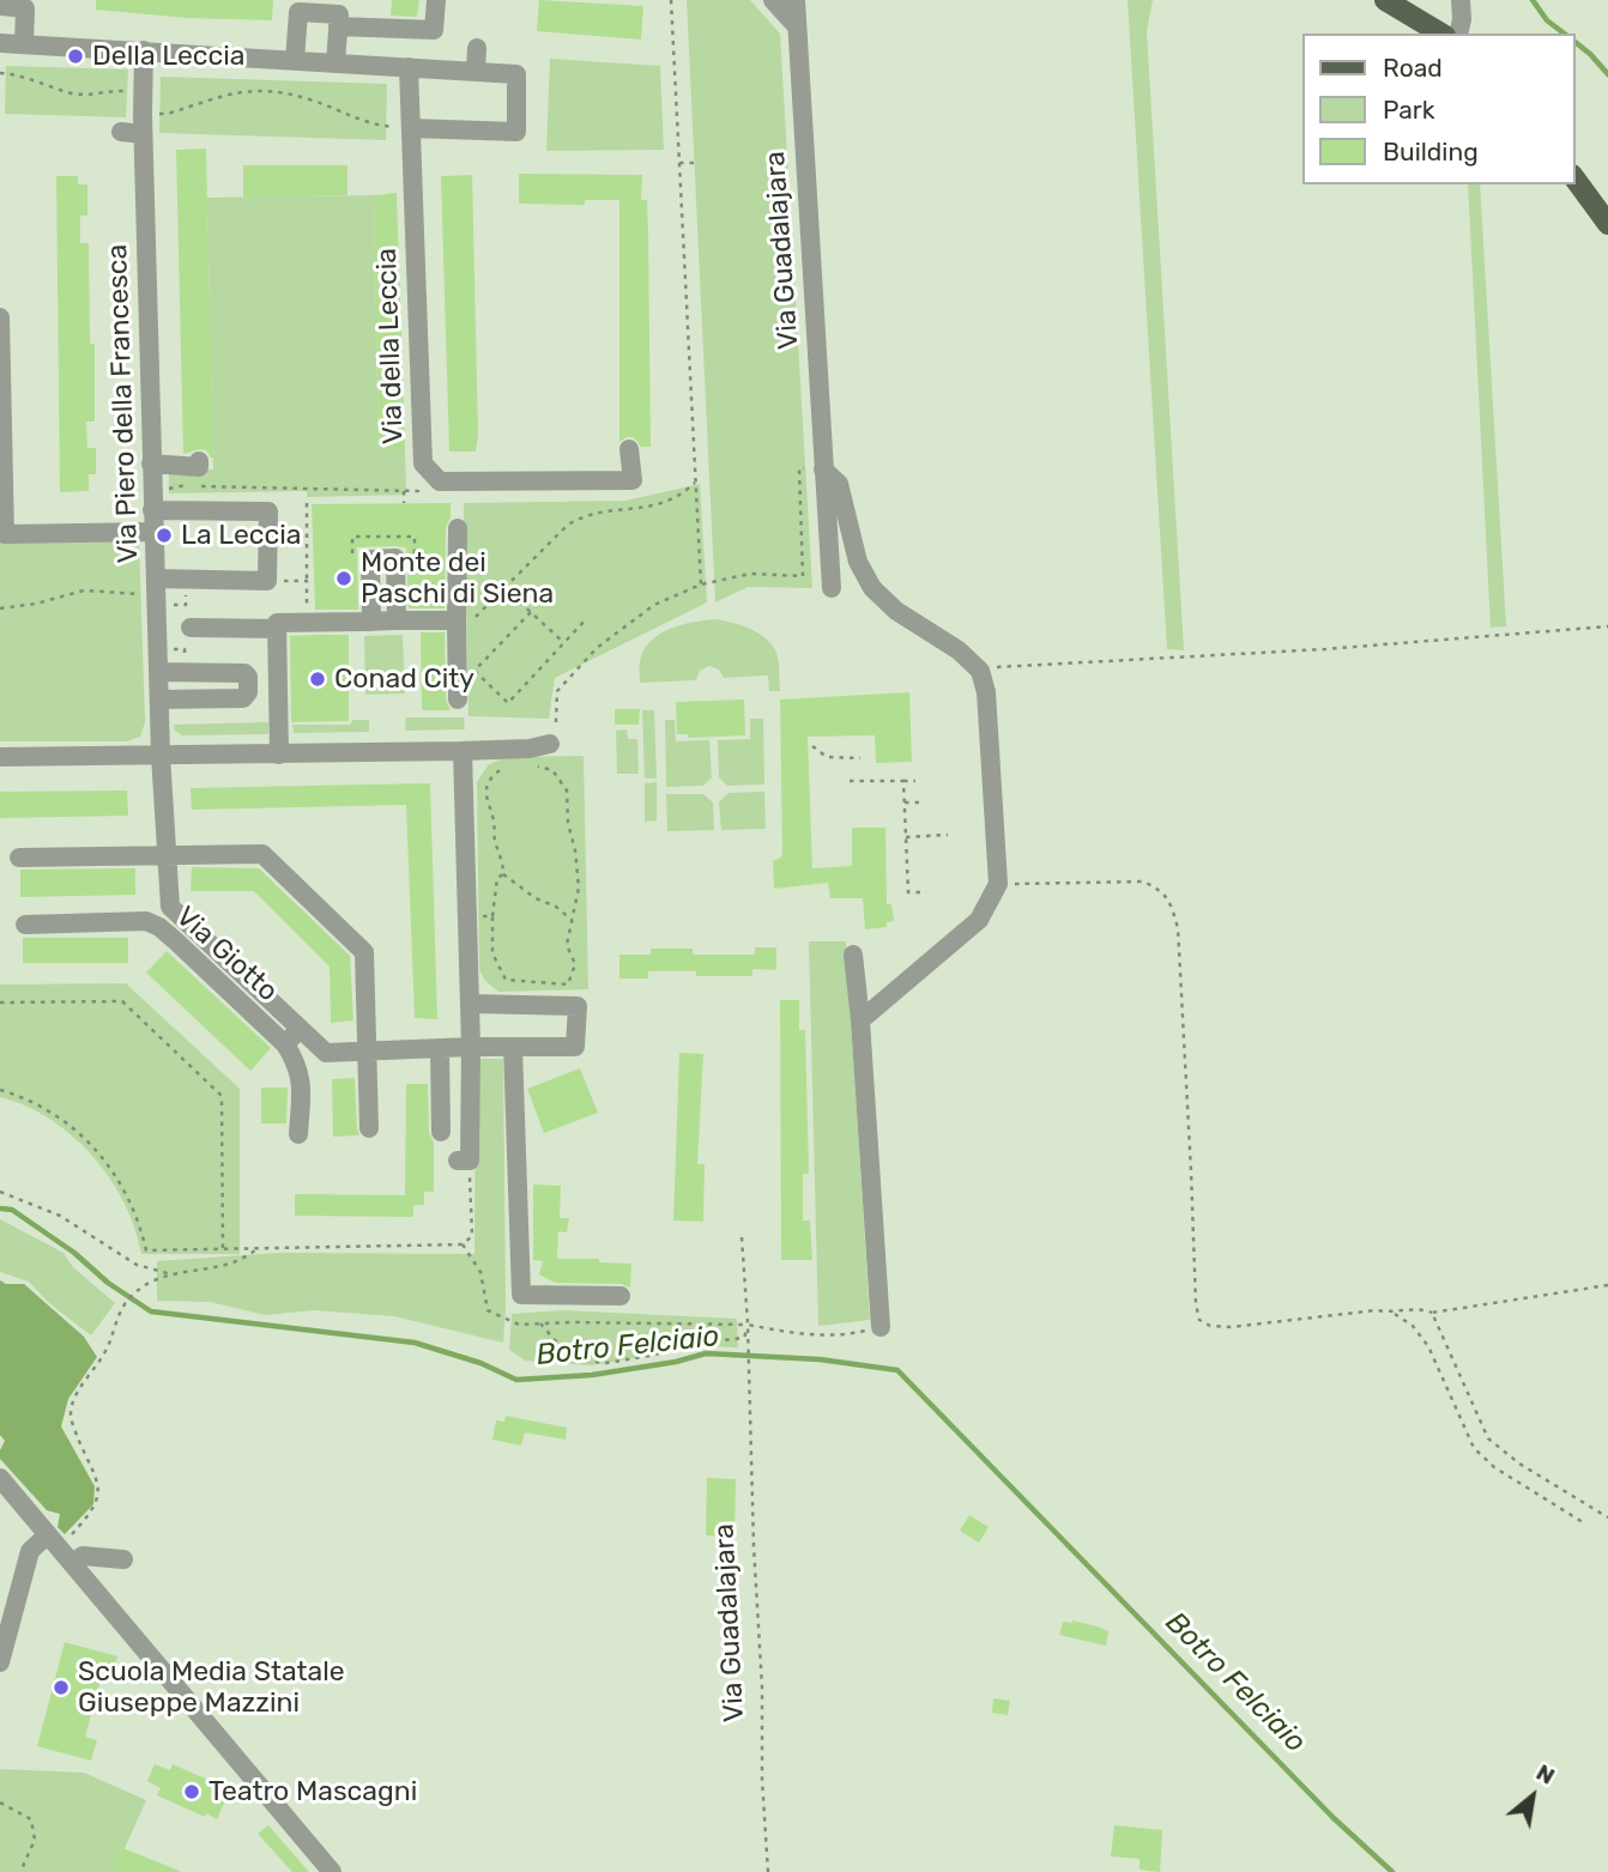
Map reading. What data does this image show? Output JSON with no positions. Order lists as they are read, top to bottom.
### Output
{
  "streets": {
    "street": [
      "Via Guadalajara",
      "Via della Leccia",
      "Via Piero della Francesca",
      "Via Giotto"
    ]
  },
  "crossings": [
    ["Via Piero della Francesca", "Via Giotto"]
  ],
  "water": ["Botro Felciaio"],
  "places": [
    "Della Leccia",
    "La Leccia",
    "Monte dei Paschi di Siena",
    "Conad City",
    "Scuola Media Statale Giuseppe Mazzini",
    "Teatro Mascagni"
  ],
  "legend": ["Road", "Park", "Building"],
  "north": "top right"
}
